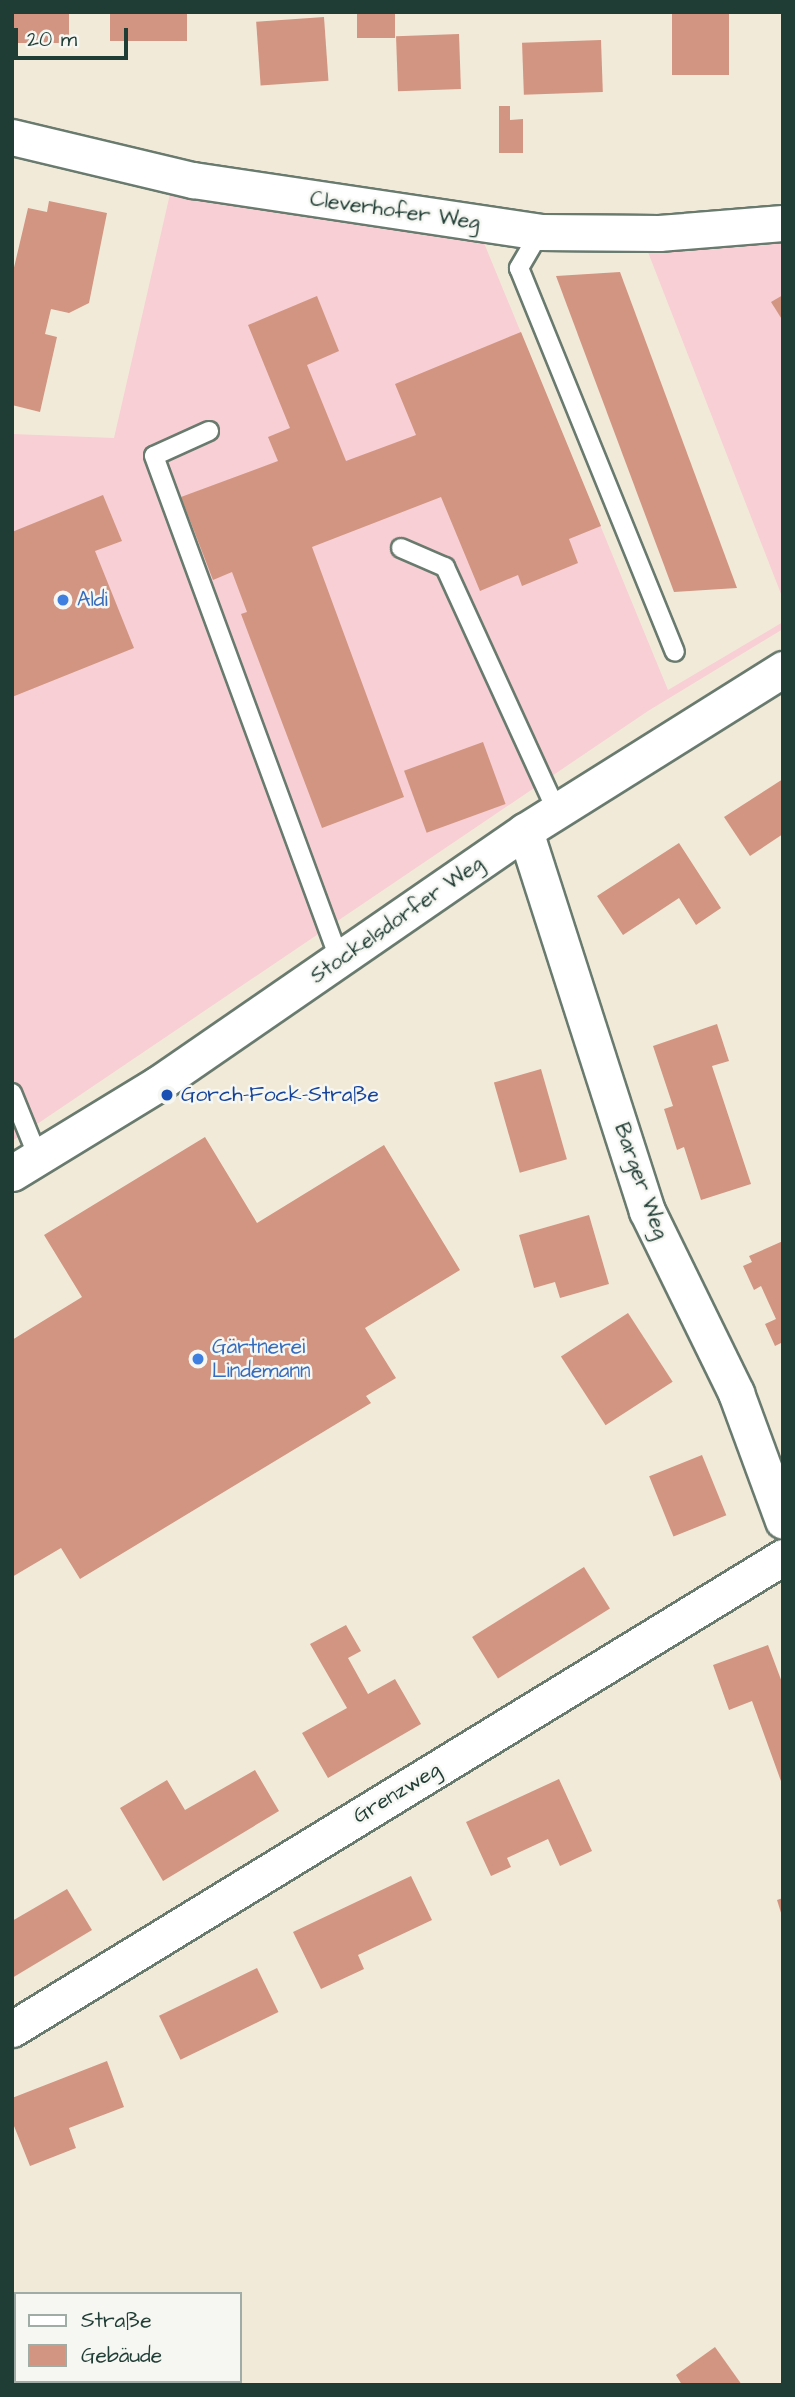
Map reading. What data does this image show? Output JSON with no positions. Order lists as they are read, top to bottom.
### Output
{
  "streets": {
    "street": [
      "Cleverhofer Weg",
      "Stockelsdorfer Weg",
      "Barger Weg",
      "Grenzweg"
    ]
  },
  "crossings": [
    ["Stockelsdorfer Weg", "Barger Weg"]
  ],
  "places": ["Aldi", "Gorch-Fock-Straße", "Gärtnerei Lindemann"],
  "legend": ["Straße", "Gebäude"],
  "scale_bar": "20 m"
}
